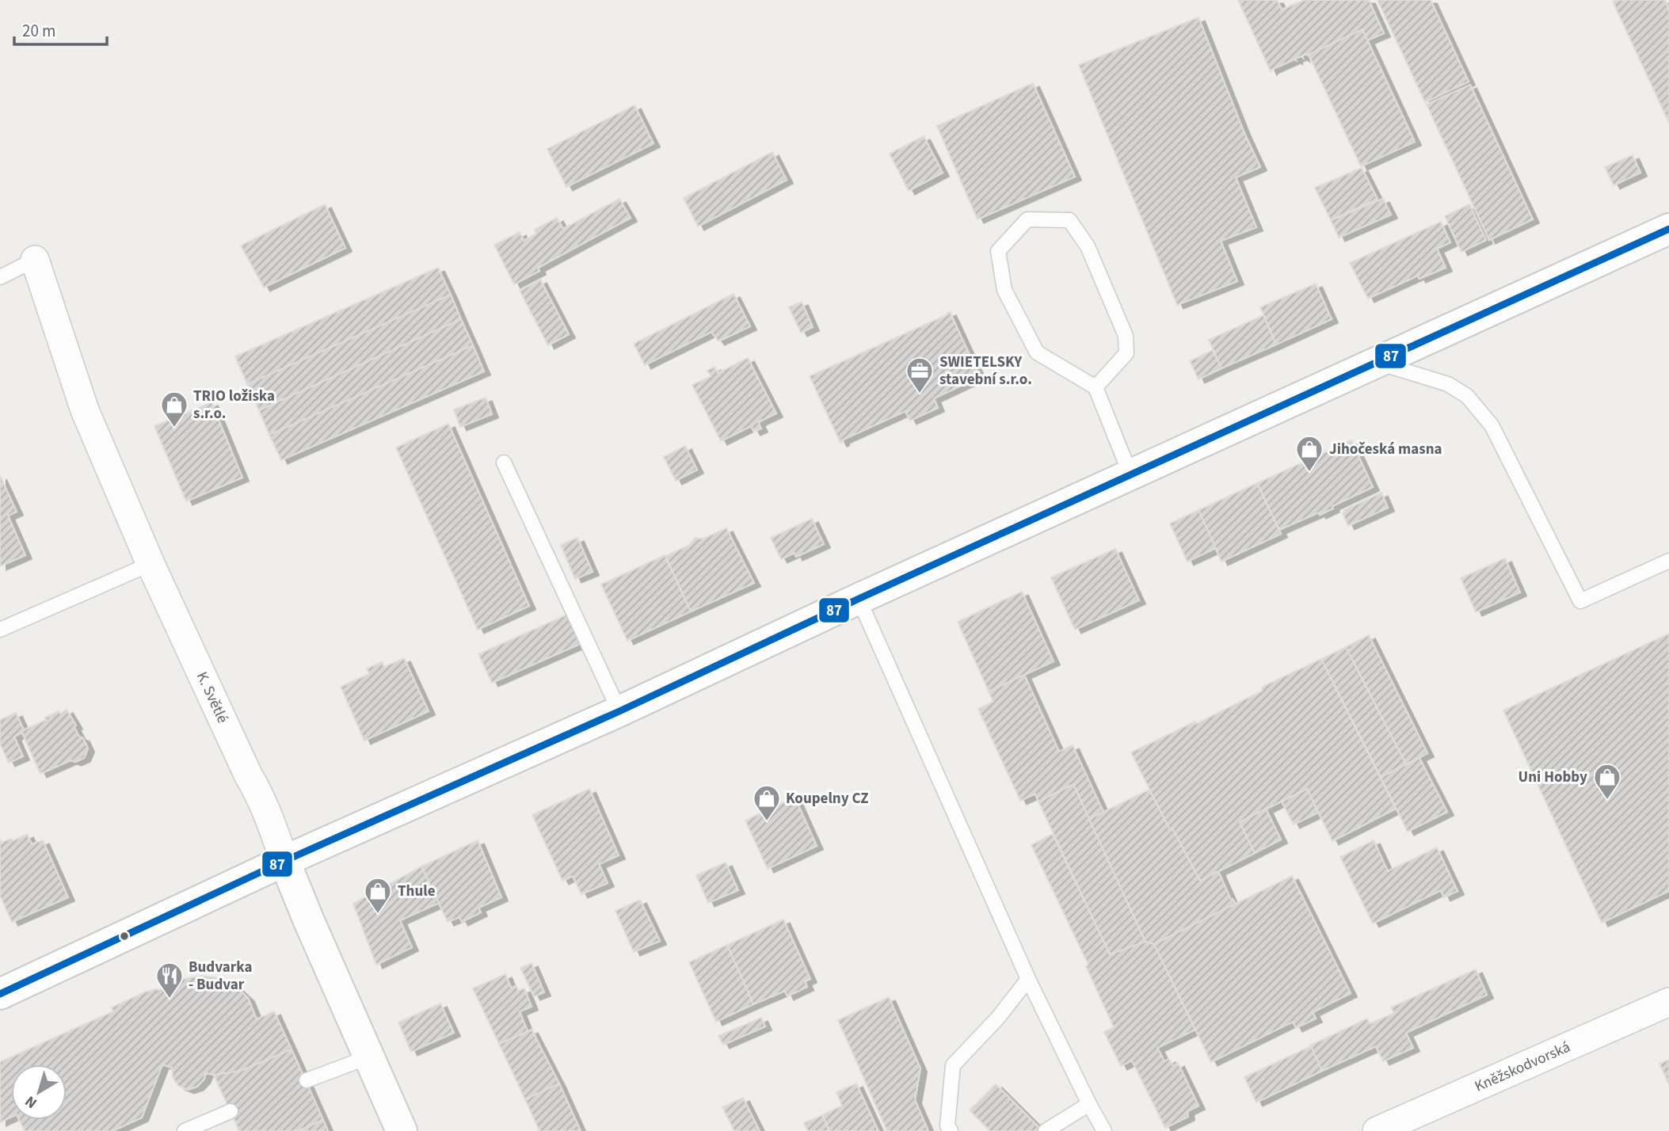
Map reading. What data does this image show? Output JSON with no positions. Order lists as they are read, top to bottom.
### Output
{
  "streets": {
    "main road": ["K. Světlé"],
    "street": ["Kněžskodvorská"]
  },
  "places": {
    "office": ["SWIETELSKY stavební s.r.o."],
    "shop": [
      "TRIO ložiska s.r.o.",
      "Jihočeská masna",
      "Uni Hobby",
      "Koupelny CZ",
      "Thule"
    ],
    "restaurant": ["Budvarka - Budvar"]
  },
  "lines": ["transit line 87"],
  "scale_bar": "20 m",
  "north": "bottom left"
}
